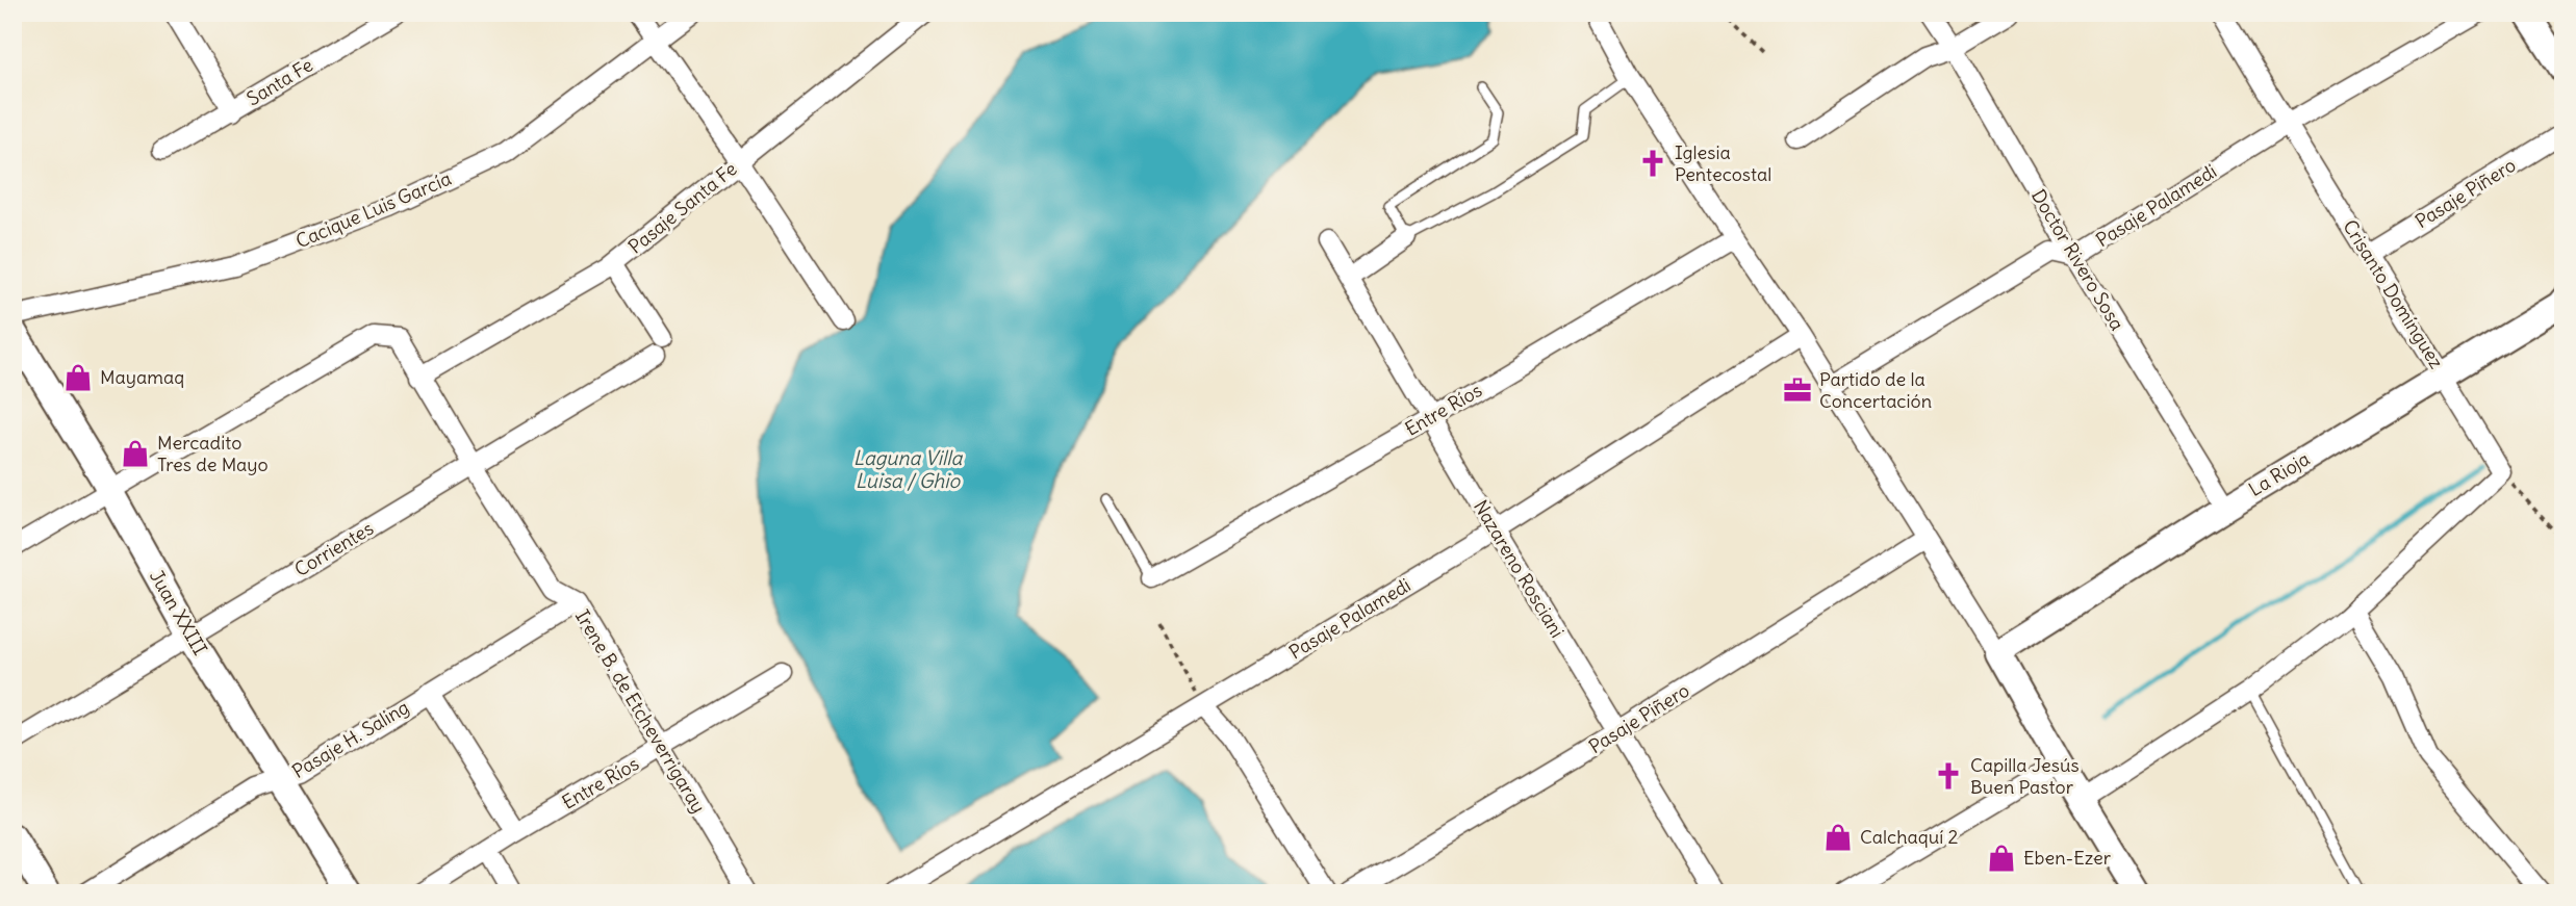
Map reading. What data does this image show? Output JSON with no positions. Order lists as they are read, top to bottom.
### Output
{
  "streets": {
    "street": [
      "Santa Fe",
      "Pasaje Piñero",
      "Pasaje Palamedi",
      "Pasaje Santa Fe",
      "Cacique Luis García",
      "Doctor Rivero Sosa",
      "Crisanto Domínguez",
      "Entre Ríos",
      "La Rioja",
      "Corrientes",
      "Nazareno Rosciani",
      "Juan XXIII",
      "Irene B. de Etcheverrigaray",
      "Pasaje H. Saling"
    ]
  },
  "crossings": [
    ["Pasaje Piñero", "Crisanto Domínguez"],
    ["Pasaje Piñero", "Nazareno Rosciani"],
    ["Pasaje Palamedi", "Doctor Rivero Sosa"],
    ["Pasaje Palamedi", "Crisanto Domínguez"],
    ["Pasaje Palamedi", "Nazareno Rosciani"],
    ["Pasaje Santa Fe", "Corrientes"],
    ["Pasaje Santa Fe", "Irene B. de Etcheverrigaray"],
    ["Doctor Rivero Sosa", "La Rioja"],
    ["Crisanto Domínguez", "La Rioja"],
    ["Entre Ríos", "Nazareno Rosciani"],
    ["Entre Ríos", "Irene B. de Etcheverrigaray"],
    ["Corrientes", "Juan XXIII"],
    ["Corrientes", "Irene B. de Etcheverrigaray"],
    ["Juan XXIII", "Irene B. de Etcheverrigaray"],
    ["Juan XXIII", "Pasaje H. Saling"],
    ["Irene B. de Etcheverrigaray", "Pasaje H. Saling"]
  ],
  "water": ["Laguna Villa Luisa / Ghio"],
  "places": {
    "church": ["Iglesia Pentecostal", "Capilla Jesús Buen Pastor"],
    "shop": [
      "Mayamaq",
      "Mercadito Tres de Mayo",
      "Calchaquí 2",
      "Eben-Ezer"
    ],
    "office": ["Partido de la Concertación"]
  }
}
